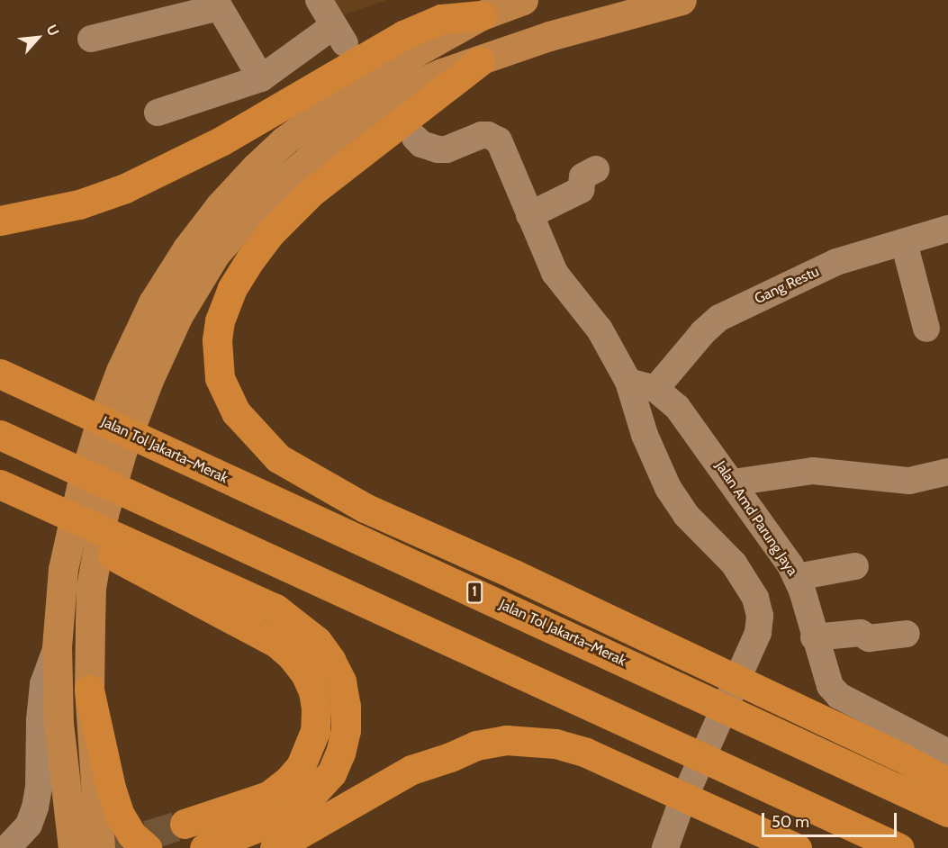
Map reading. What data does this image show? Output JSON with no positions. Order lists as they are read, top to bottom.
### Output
{
  "streets": {
    "highway": ["Jalan Tol Jakarta–Merak", "1"],
    "street": ["Gang Restu", "Jalan Amd Parung Jaya"]
  },
  "crossings": [
    ["Gang Restu", "Jalan Amd Parung Jaya"]
  ],
  "scale_bar": "50 m",
  "north": "top right"
}
